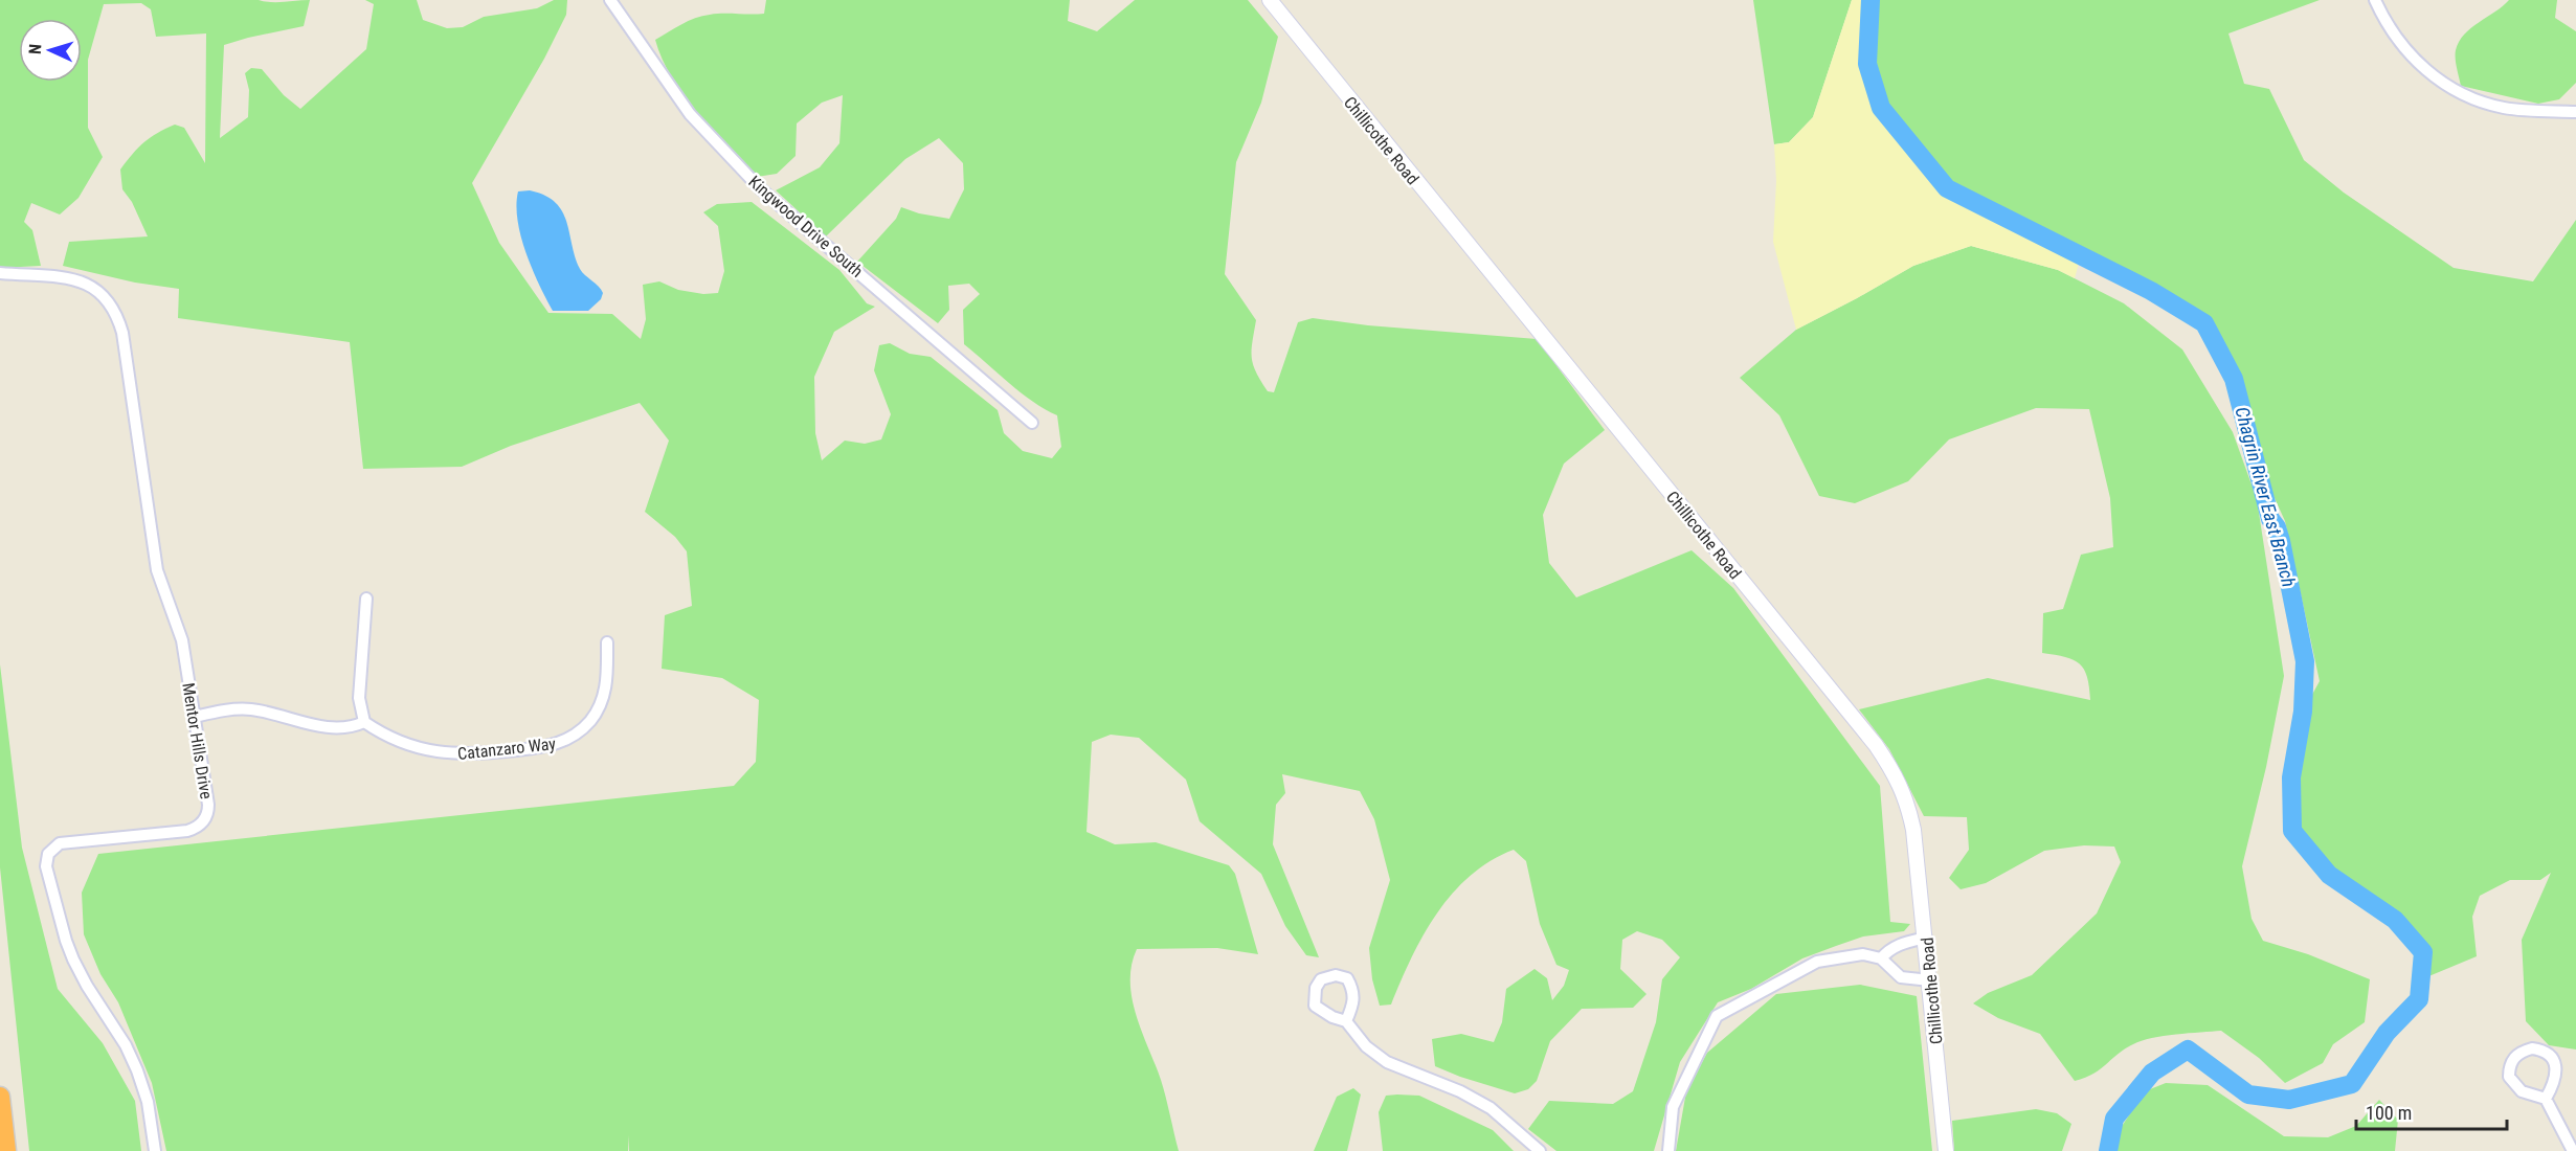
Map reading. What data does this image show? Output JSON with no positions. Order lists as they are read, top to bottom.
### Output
{
  "streets": {
    "main road": ["Chillicothe Road"],
    "street": ["Kingwood Drive South", "Mentor Hills Drive", "Catanzaro Way"]
  },
  "water": ["Chagrin River East Branch"],
  "scale_bar": "100 m",
  "north": "left"
}
